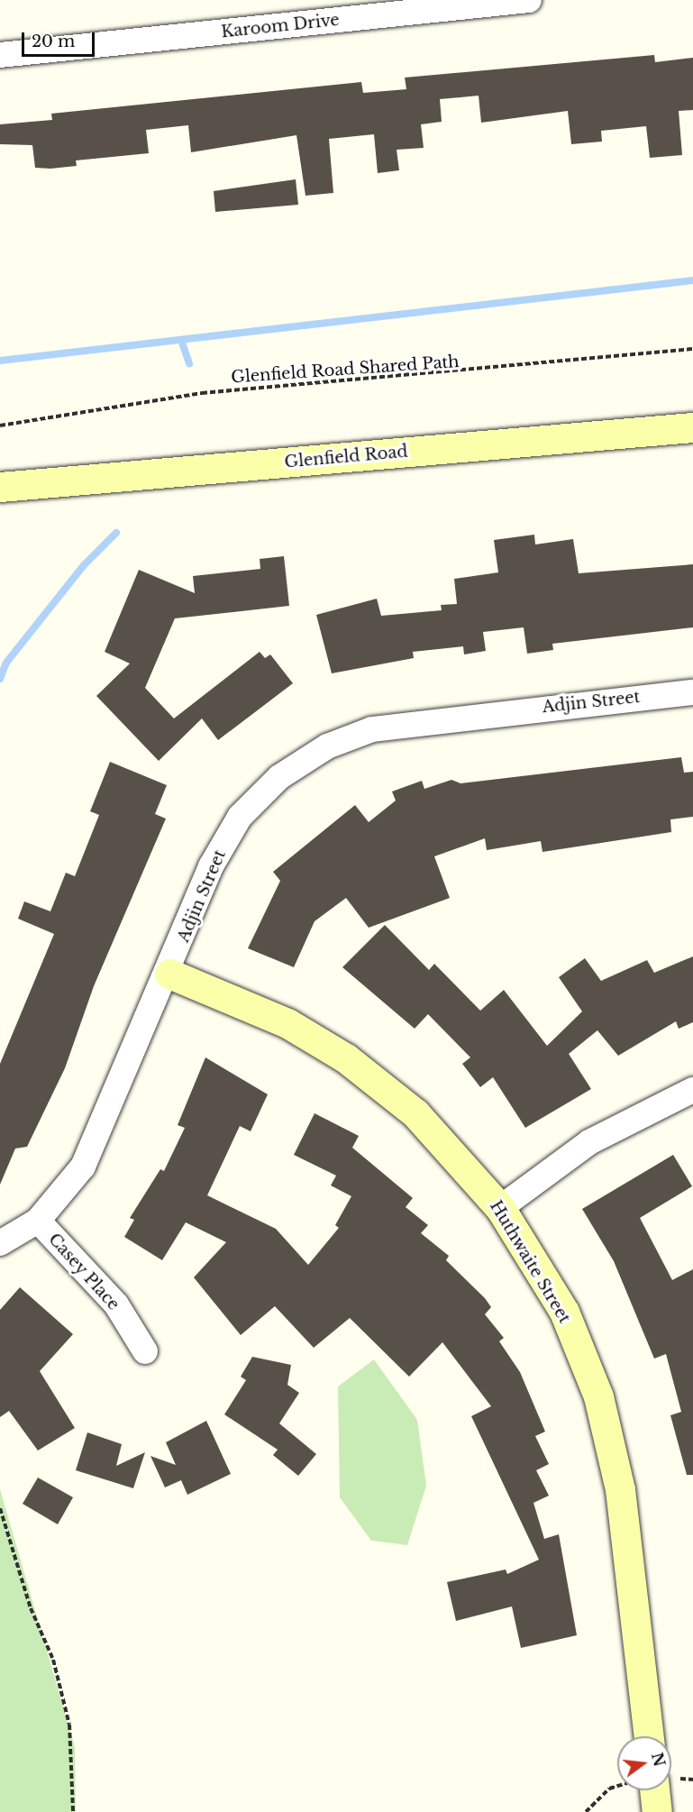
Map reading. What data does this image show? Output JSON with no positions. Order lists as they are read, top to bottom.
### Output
{
  "streets": {
    "street": [
      "Karoom Drive",
      "Glenfield Road",
      "Adjin Street",
      "Huthwaite Street",
      "Casey Place"
    ],
    "path": ["Glenfield Road Shared Path"]
  },
  "crossings": [
    ["Adjin Street", "Huthwaite Street"],
    ["Adjin Street", "Casey Place"]
  ],
  "scale_bar": "20 m",
  "north": "right"
}
